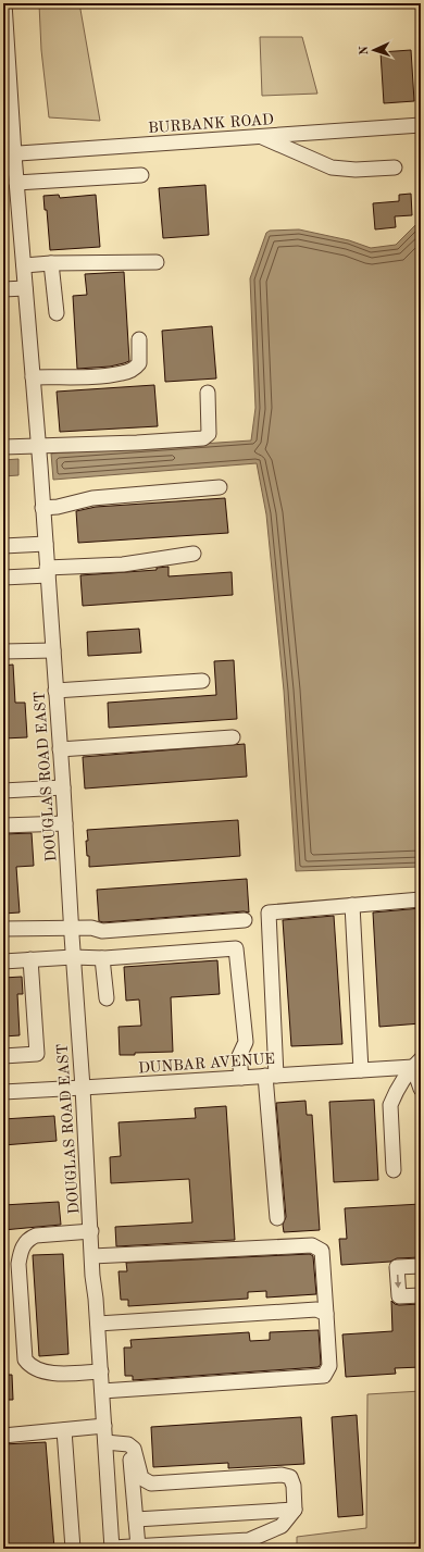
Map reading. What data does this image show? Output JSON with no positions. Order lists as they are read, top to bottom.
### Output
{
  "streets": {
    "street": ["BURBANK ROAD", "DOUGLAS ROAD EAST", "DUNBAR AVENUE"]
  },
  "crossings": [
    ["BURBANK ROAD", "DOUGLAS ROAD EAST"],
    ["DOUGLAS ROAD EAST", "DUNBAR AVENUE"]
  ],
  "north": "left"
}
